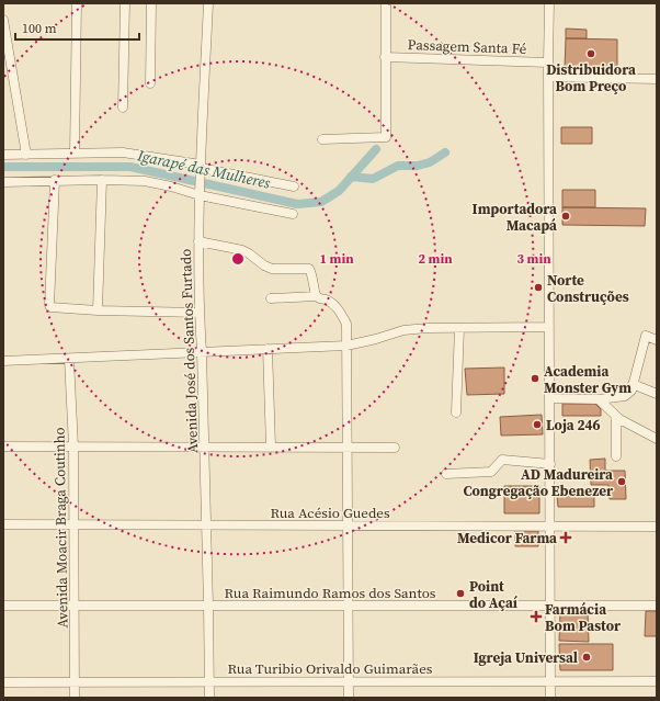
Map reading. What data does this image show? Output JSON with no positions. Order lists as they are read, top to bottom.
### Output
{
  "streets": {
    "street": [
      "Passagem Santa Fé",
      "Avenida José dos Santos Furtado",
      "Rua Acésio Guedes",
      "Avenida Moacir Braga Coutinho",
      "Rua Raimundo Ramos dos Santos",
      "Rua Turibio Orivaldo Guimarães"
    ]
  },
  "crossings": [
    ["Avenida José dos Santos Furtado", "Rua Acésio Guedes"],
    ["Avenida José dos Santos Furtado", "Rua Raimundo Ramos dos Santos"],
    ["Avenida José dos Santos Furtado", "Rua Turibio Orivaldo Guimarães"],
    ["Rua Acésio Guedes", "Avenida Moacir Braga Coutinho"],
    ["Avenida Moacir Braga Coutinho", "Rua Raimundo Ramos dos Santos"],
    ["Avenida Moacir Braga Coutinho", "Rua Turibio Orivaldo Guimarães"]
  ],
  "water": ["Igarapé das Mulheres"],
  "places": {
    "other": [
      "Distribuidora Bom Preço",
      "Importadora Macapá",
      "Norte Construções",
      "Academia Monster Gym",
      "Loja 246",
      "AD Madureira Congregação Ebenezer",
      "Point do Açaí",
      "Igreja Universal"
    ],
    "health": ["Medicor Farma", "Farmácia Bom Pastor"]
  },
  "scale_bar": "100 m",
  "rings": ["1 min", "2 min", "3 min"]
}
